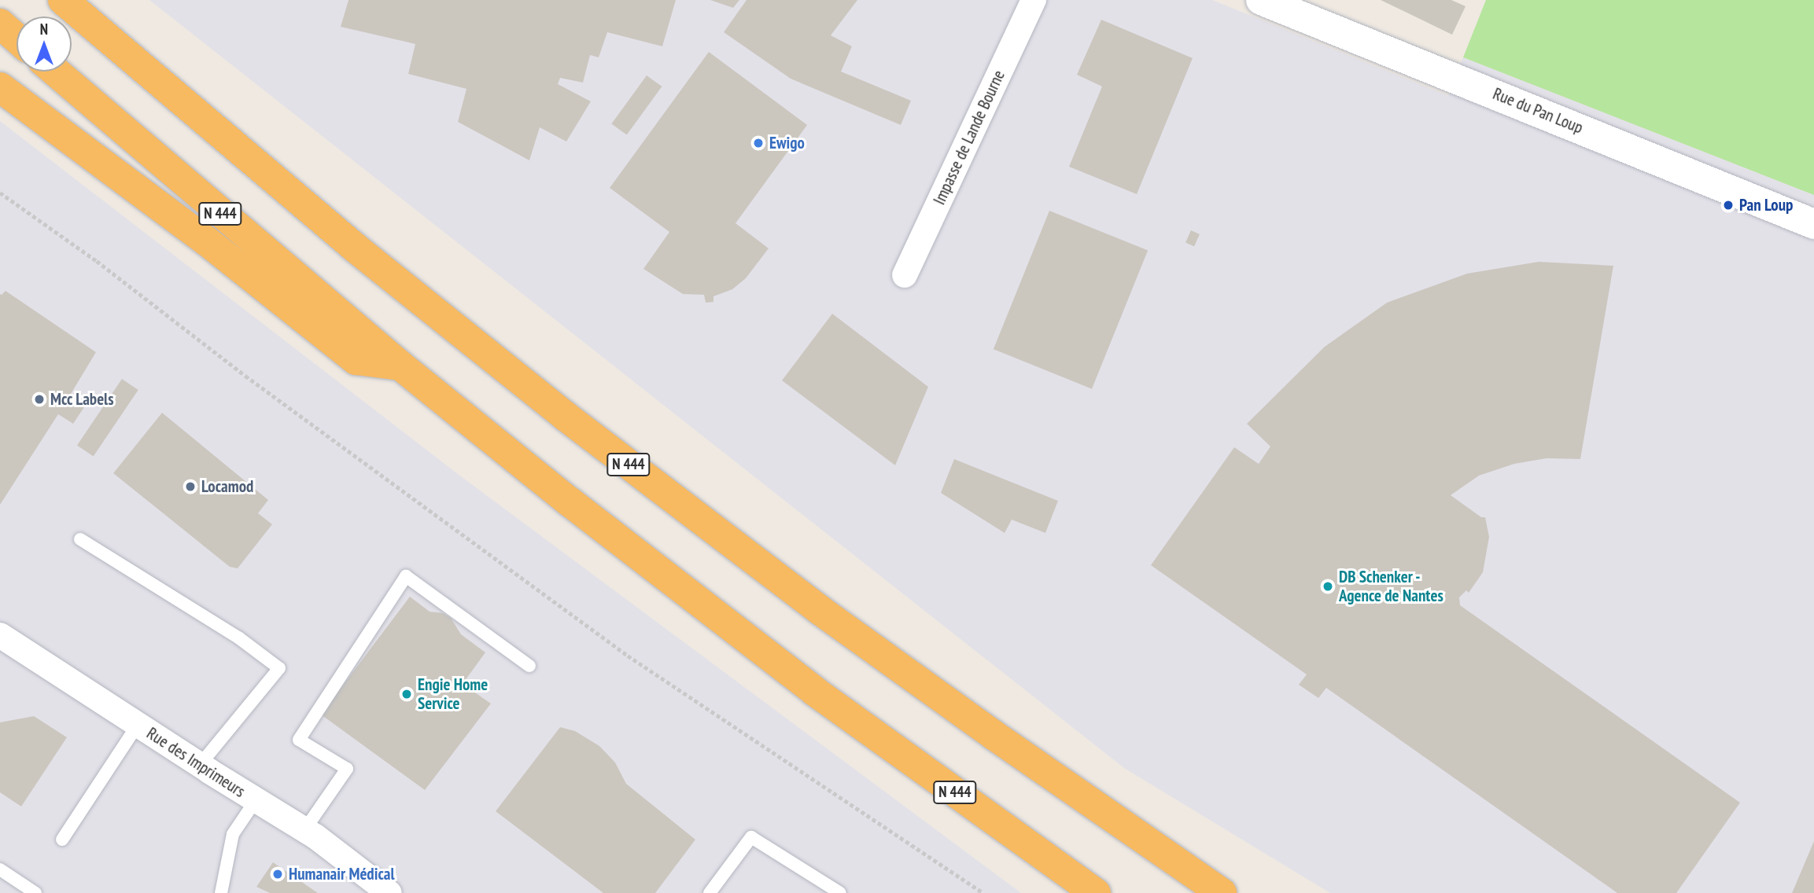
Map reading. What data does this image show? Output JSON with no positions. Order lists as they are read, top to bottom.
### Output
{
  "streets": {
    "highway": ["N 444"],
    "street": ["Rue du Pan Loup", "Impasse de Lande Bourne", "Rue des Imprimeurs"]
  },
  "places": [
    "Ewigo",
    "Pan Loup",
    "Mcc Labels",
    "Locamod",
    "DB Schenker - Agence de Nantes",
    "Engie Home Service",
    "Humanair Médical"
  ],
  "north": "top"
}
